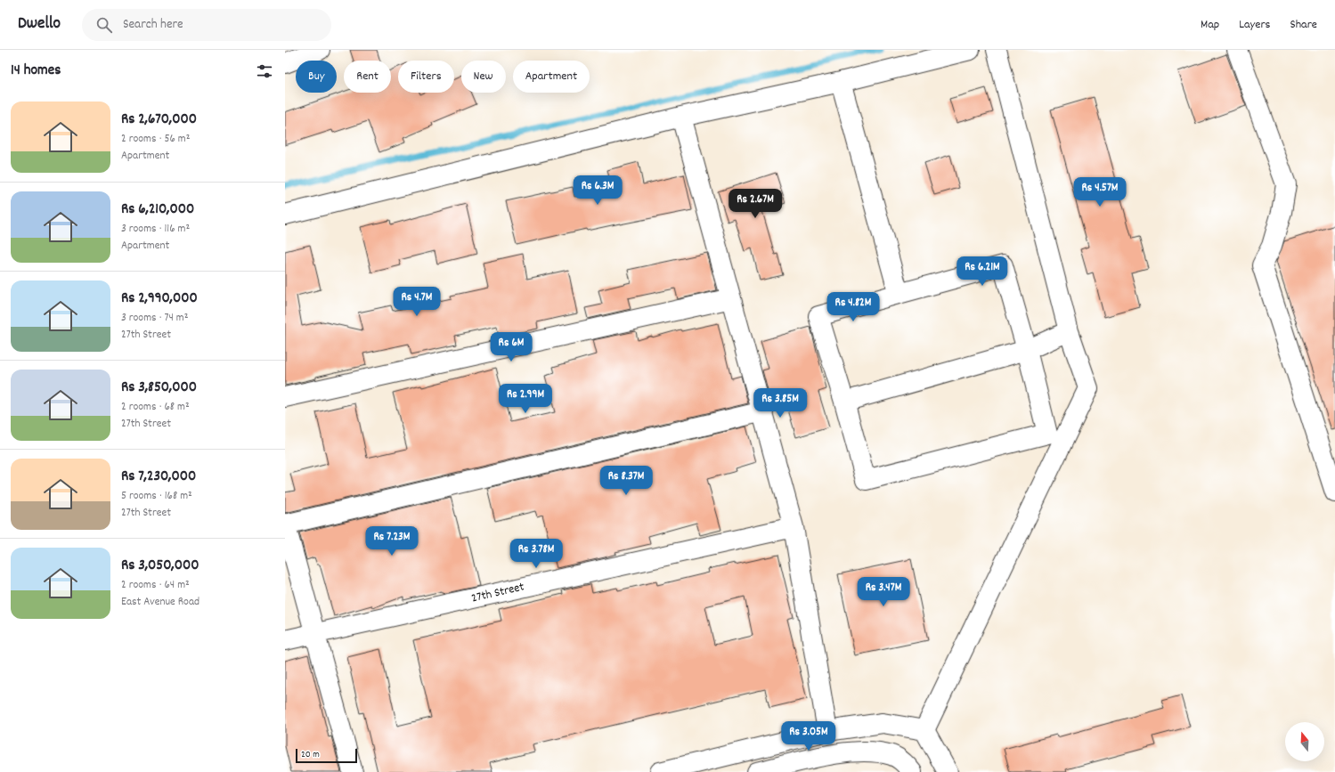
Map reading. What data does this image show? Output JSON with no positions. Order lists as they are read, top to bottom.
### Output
{
  "streets": {
    "street": ["27th Street"]
  },
  "scale_bar": "20 m",
  "north": "top",
  "page": {
    "header": "Dwello",
    "search": "Search here",
    "nav": ["Map", "Layers", "Share"],
    "heading": "14 homes",
    "chip": [
      "Buy",
      "Rent",
      "Filters",
      "New",
      "Apartment"
    ],
    "list": [
      {
        "name": "Rs 2,670,000",
        "note": "2 rooms · 56 m² · Apartment"
      },
      {
        "name": "Rs 6,210,000",
        "note": "3 rooms · 116 m² · Apartment"
      },
      {
        "name": "Rs 2,990,000",
        "note": "3 rooms · 74 m² · 27th Street"
      },
      {
        "name": "Rs 3,850,000",
        "note": "2 rooms · 68 m² · 27th Street"
      },
      {
        "name": "Rs 7,230,000",
        "note": "5 rooms · 168 m² · 27th Street"
      },
      {
        "name": "Rs 3,050,000",
        "note": "2 rooms · 64 m² · East Avenue Road"
      }
    ],
    "price": [
      "Rs 6.3M",
      "Rs 4.57M",
      "Rs 2.67M",
      "Rs 6.21M",
      "Rs 4.7M",
      "Rs 4.82M",
      "Rs 6M",
      "Rs 2.99M",
      "Rs 3.85M",
      "Rs 8.37M",
      "Rs 7.23M",
      "Rs 3.78M",
      "Rs 3.47M",
      "Rs 3.05M"
    ],
    "scale": "20 m"
  }
}
